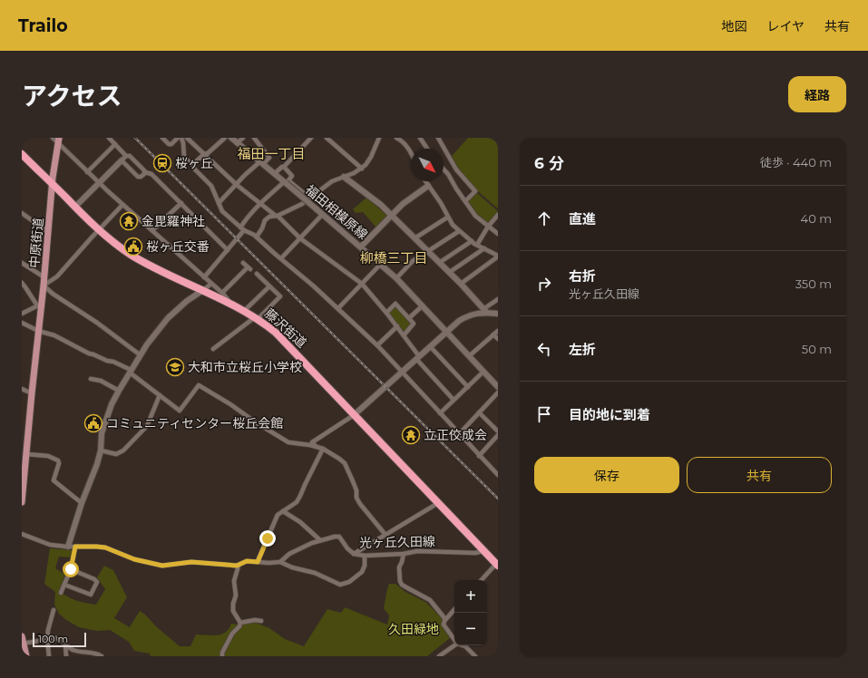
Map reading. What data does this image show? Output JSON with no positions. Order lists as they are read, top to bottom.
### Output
{
  "streets": {
    "highway": ["藤沢街道"],
    "main road": ["中原街道"],
    "street": ["福田相模原線", "光ヶ丘久田線"]
  },
  "crossings": [
    ["中原街道", "藤沢街道"],
    ["藤沢街道", "光ヶ丘久田線"]
  ],
  "districts": ["福田一丁目", "柳橋三丁目"],
  "parks": ["久田緑地"],
  "places": {
    "station": ["桜ヶ丘"],
    "temple": ["金毘羅神社", "立正佼成会"],
    "public building": ["桜ヶ丘交番", "コミュニティセンター桜丘会館"],
    "school or university": ["大和市立桜丘小学校"]
  },
  "scale_bar": "100 m",
  "north": "bottom right",
  "page": {
    "header": "Trailo",
    "nav": ["地図", "レイヤ", "共有"],
    "title": "アクセス",
    "buttons": [
      "経路",
      ["保存", "共有"]
    ],
    "heading": ["6 分", "徒歩 · 440 m"],
    "list": [
      ["直進", "40 m"],
      ["右折", "光ヶ丘久田線", "350 m"],
      ["左折", "50 m"],
      "目的地に到着"
    ],
    "map_buttons": ["+", "−"],
    "scale": "100 m"
  }
}
